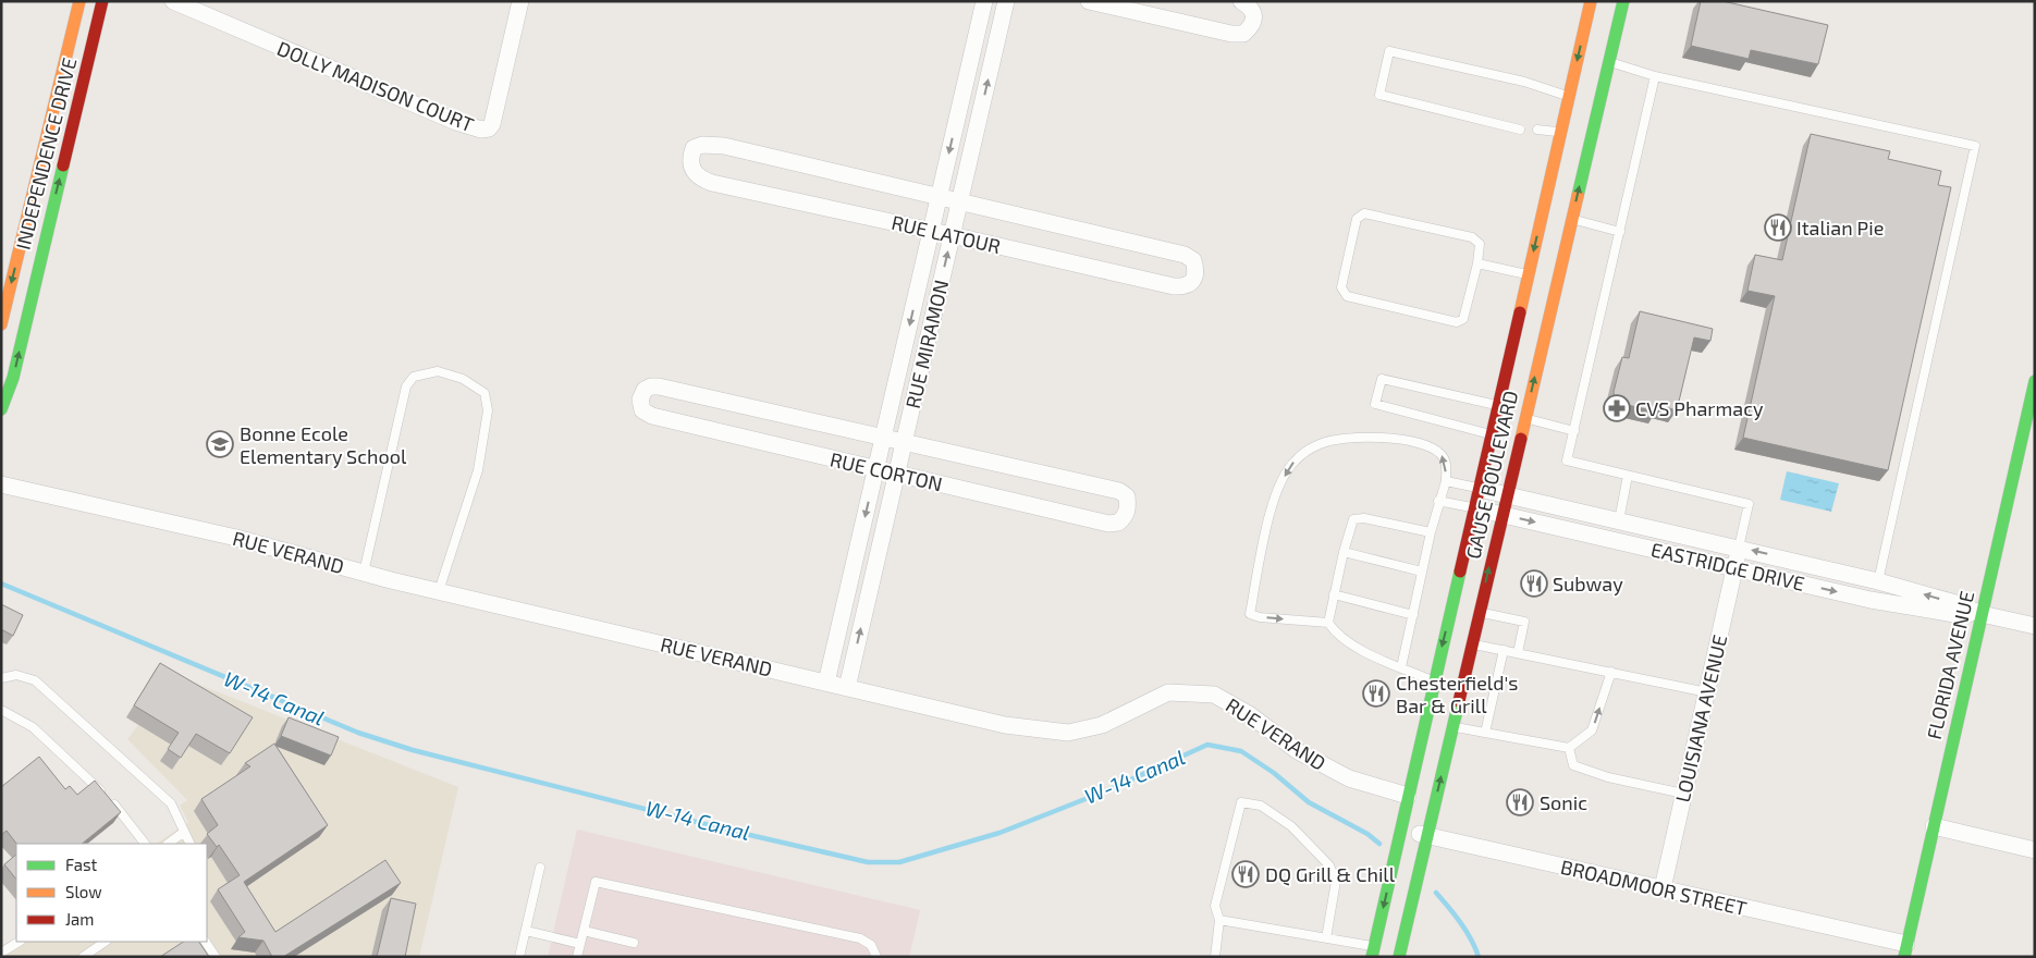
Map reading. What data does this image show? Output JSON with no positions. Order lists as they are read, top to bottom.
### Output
{
  "streets": {
    "main road": ["INDEPENDENCE DRIVE", "GAUSE BOULEVARD", "FLORIDA AVENUE"],
    "street": [
      "DOLLY MADISON COURT",
      "RUE LATOUR",
      "RUE MIRAMON",
      "RUE CORTON",
      "RUE VERAND",
      "EASTRIDGE DRIVE",
      "LOUISIANA AVENUE",
      "BROADMOOR STREET"
    ]
  },
  "crossings": [
    ["RUE LATOUR", "RUE MIRAMON"],
    ["RUE MIRAMON", "RUE CORTON"],
    ["RUE MIRAMON", "RUE VERAND"],
    ["GAUSE BOULEVARD", "RUE VERAND"],
    ["GAUSE BOULEVARD", "EASTRIDGE DRIVE"],
    ["GAUSE BOULEVARD", "BROADMOOR STREET"],
    ["EASTRIDGE DRIVE", "FLORIDA AVENUE"],
    ["EASTRIDGE DRIVE", "LOUISIANA AVENUE"],
    ["FLORIDA AVENUE", "BROADMOOR STREET"],
    ["LOUISIANA AVENUE", "BROADMOOR STREET"]
  ],
  "water": ["W-14 Canal"],
  "places": {
    "restaurant": [
      "Italian Pie",
      "Subway",
      "Chesterfield's Bar & Grill",
      "Sonic",
      "DQ Grill & Chill"
    ],
    "pharmacy": ["CVS Pharmacy"],
    "school or university": ["Bonne Ecole Elementary School"]
  },
  "legend": ["Fast", "Slow", "Jam"]
}
